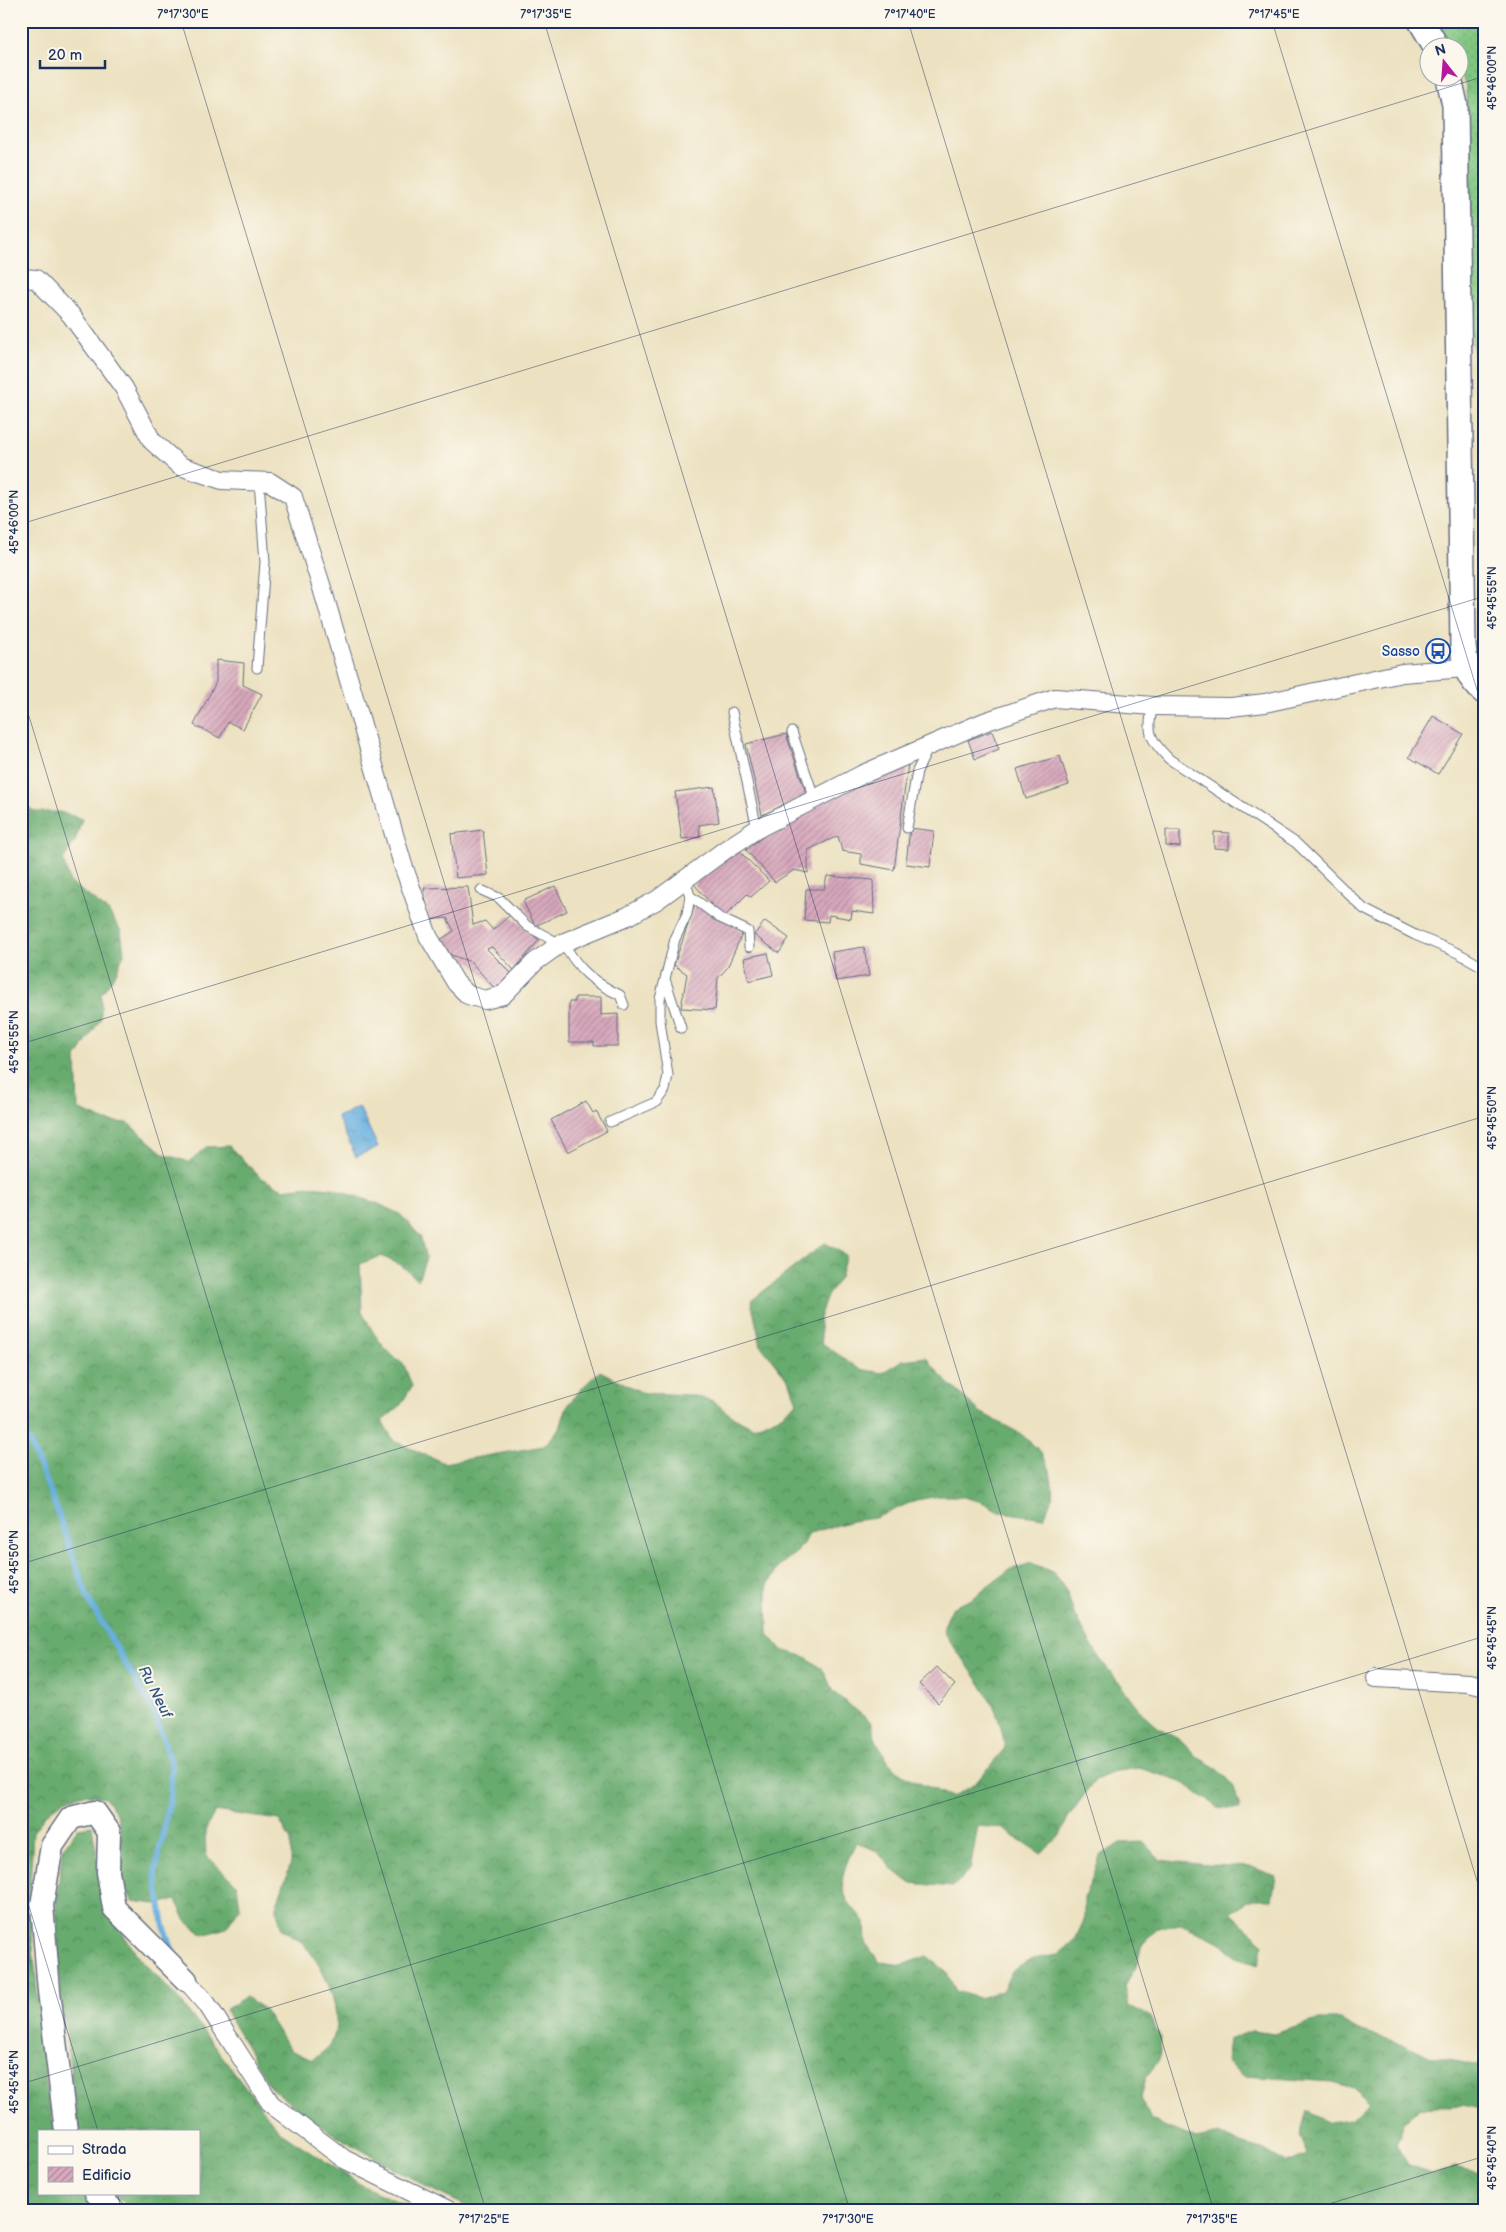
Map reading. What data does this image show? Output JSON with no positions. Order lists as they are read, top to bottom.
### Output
{
  "water": ["Ru Neuf"],
  "places": {
    "bus stop": ["Sasso"]
  },
  "legend": ["Strada", "Edificio"],
  "scale_bar": "20 m",
  "north": "top",
  "coordinates": [
    "7°17'30\"E",
    "7°17'35\"E",
    "7°17'40\"E",
    "7°17'45\"E",
    "45°46'00\"N",
    "45°45'55\"N",
    "45°45'50\"N",
    "45°45'45\"N",
    "45°45'40\"N",
    "7°17'25\"E"
  ]
}
